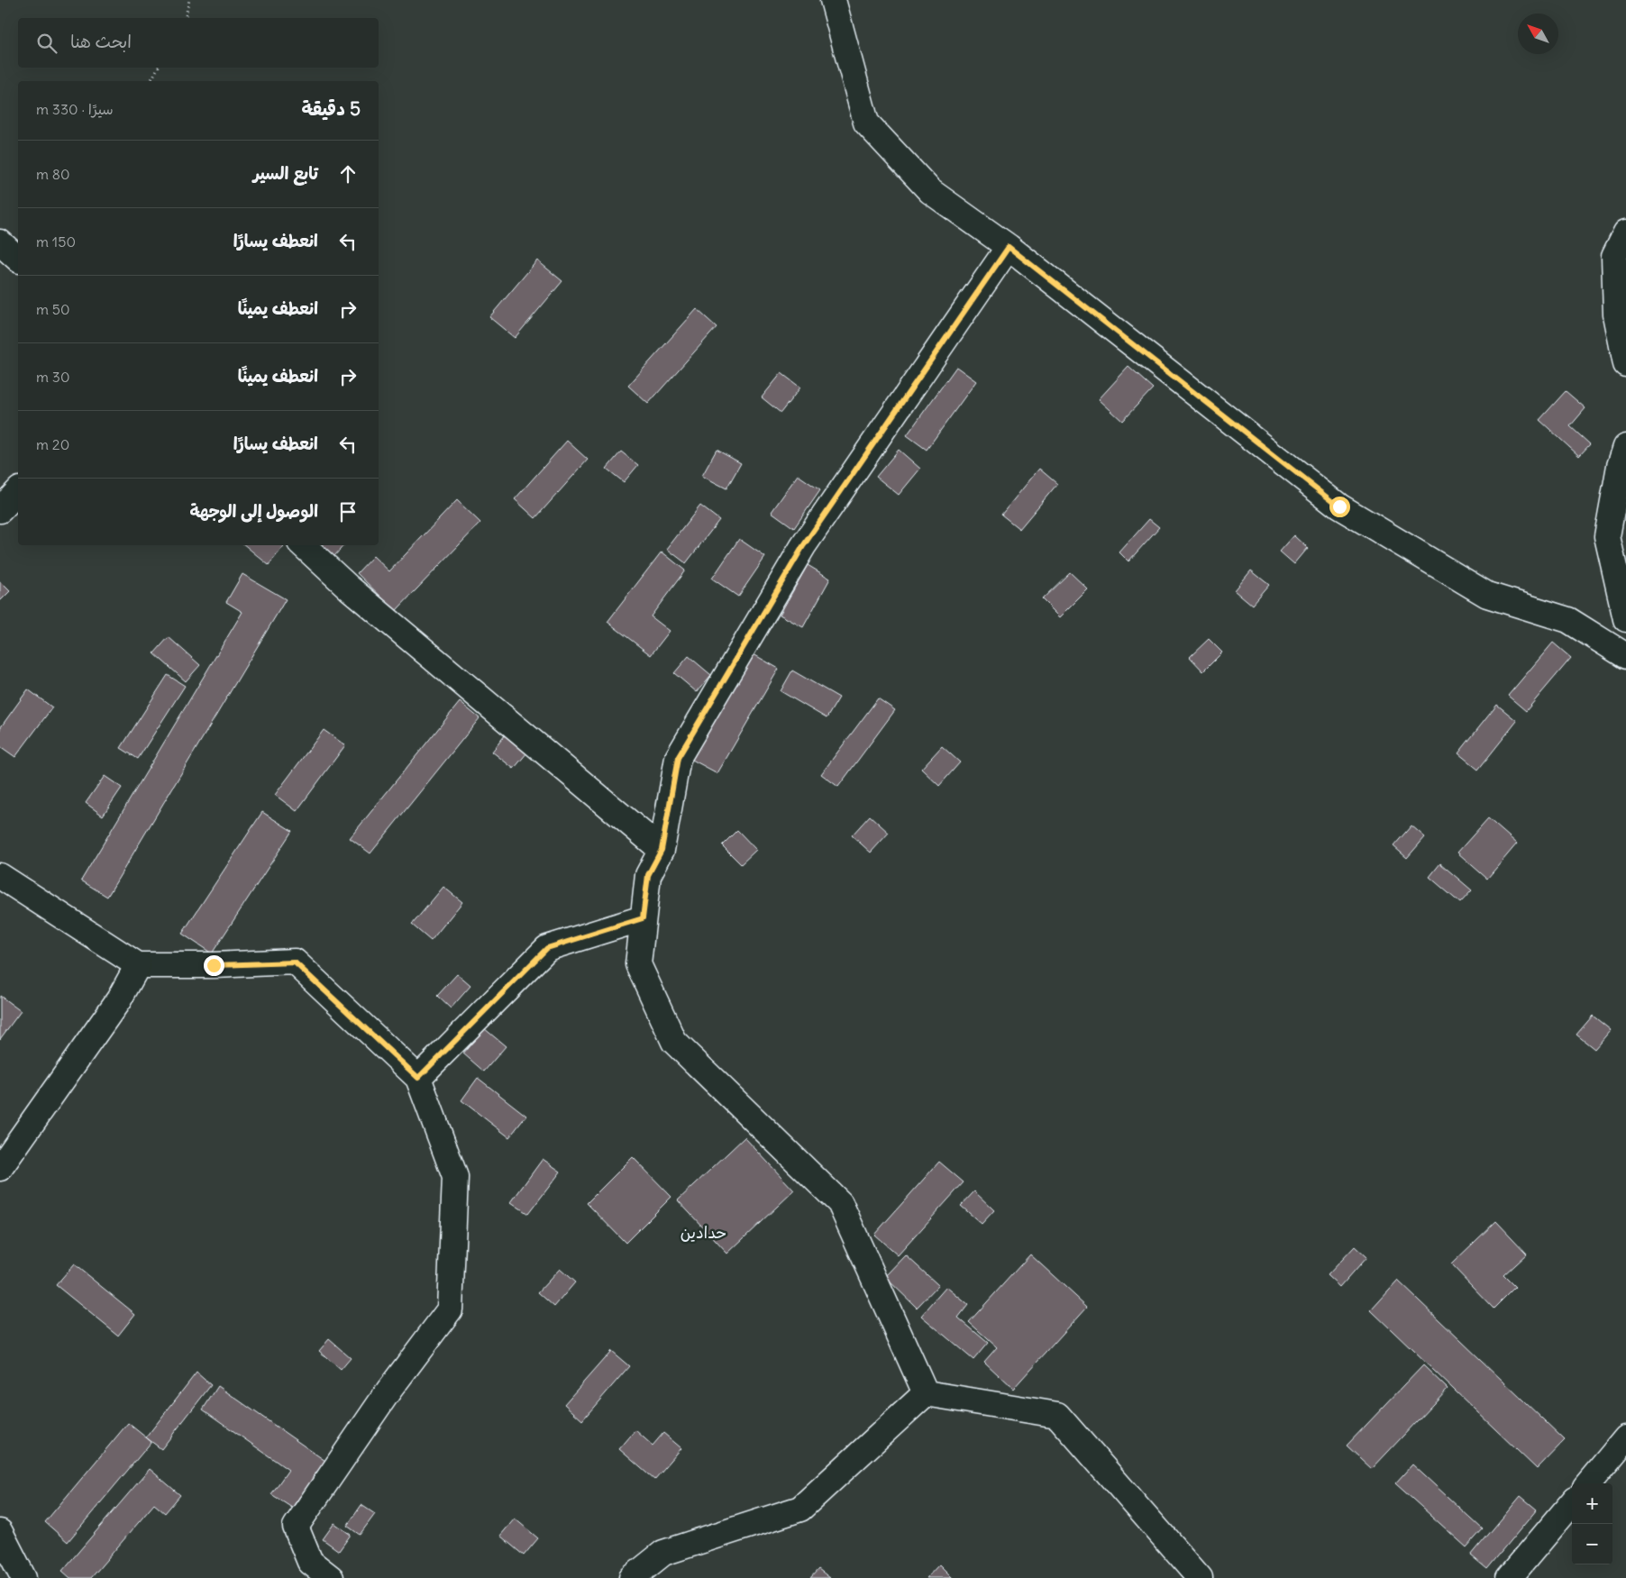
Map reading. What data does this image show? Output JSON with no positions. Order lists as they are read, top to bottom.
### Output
{
  "districts": ["حدادين"],
  "north": "top left",
  "page": {
    "search": "ابحث هنا",
    "heading": ["5 دقيقة", "سيرًا · 330 m"],
    "list": [
      ["تابع السير", "80 m"],
      ["انعطف يسارًا", "150 m"],
      ["انعطف يمينًا", "50 m"],
      ["انعطف يمينًا", "30 m"],
      ["انعطف يسارًا", "20 m"],
      "الوصول إلى الوجهة"
    ],
    "map_buttons": ["+", "−"]
  }
}
